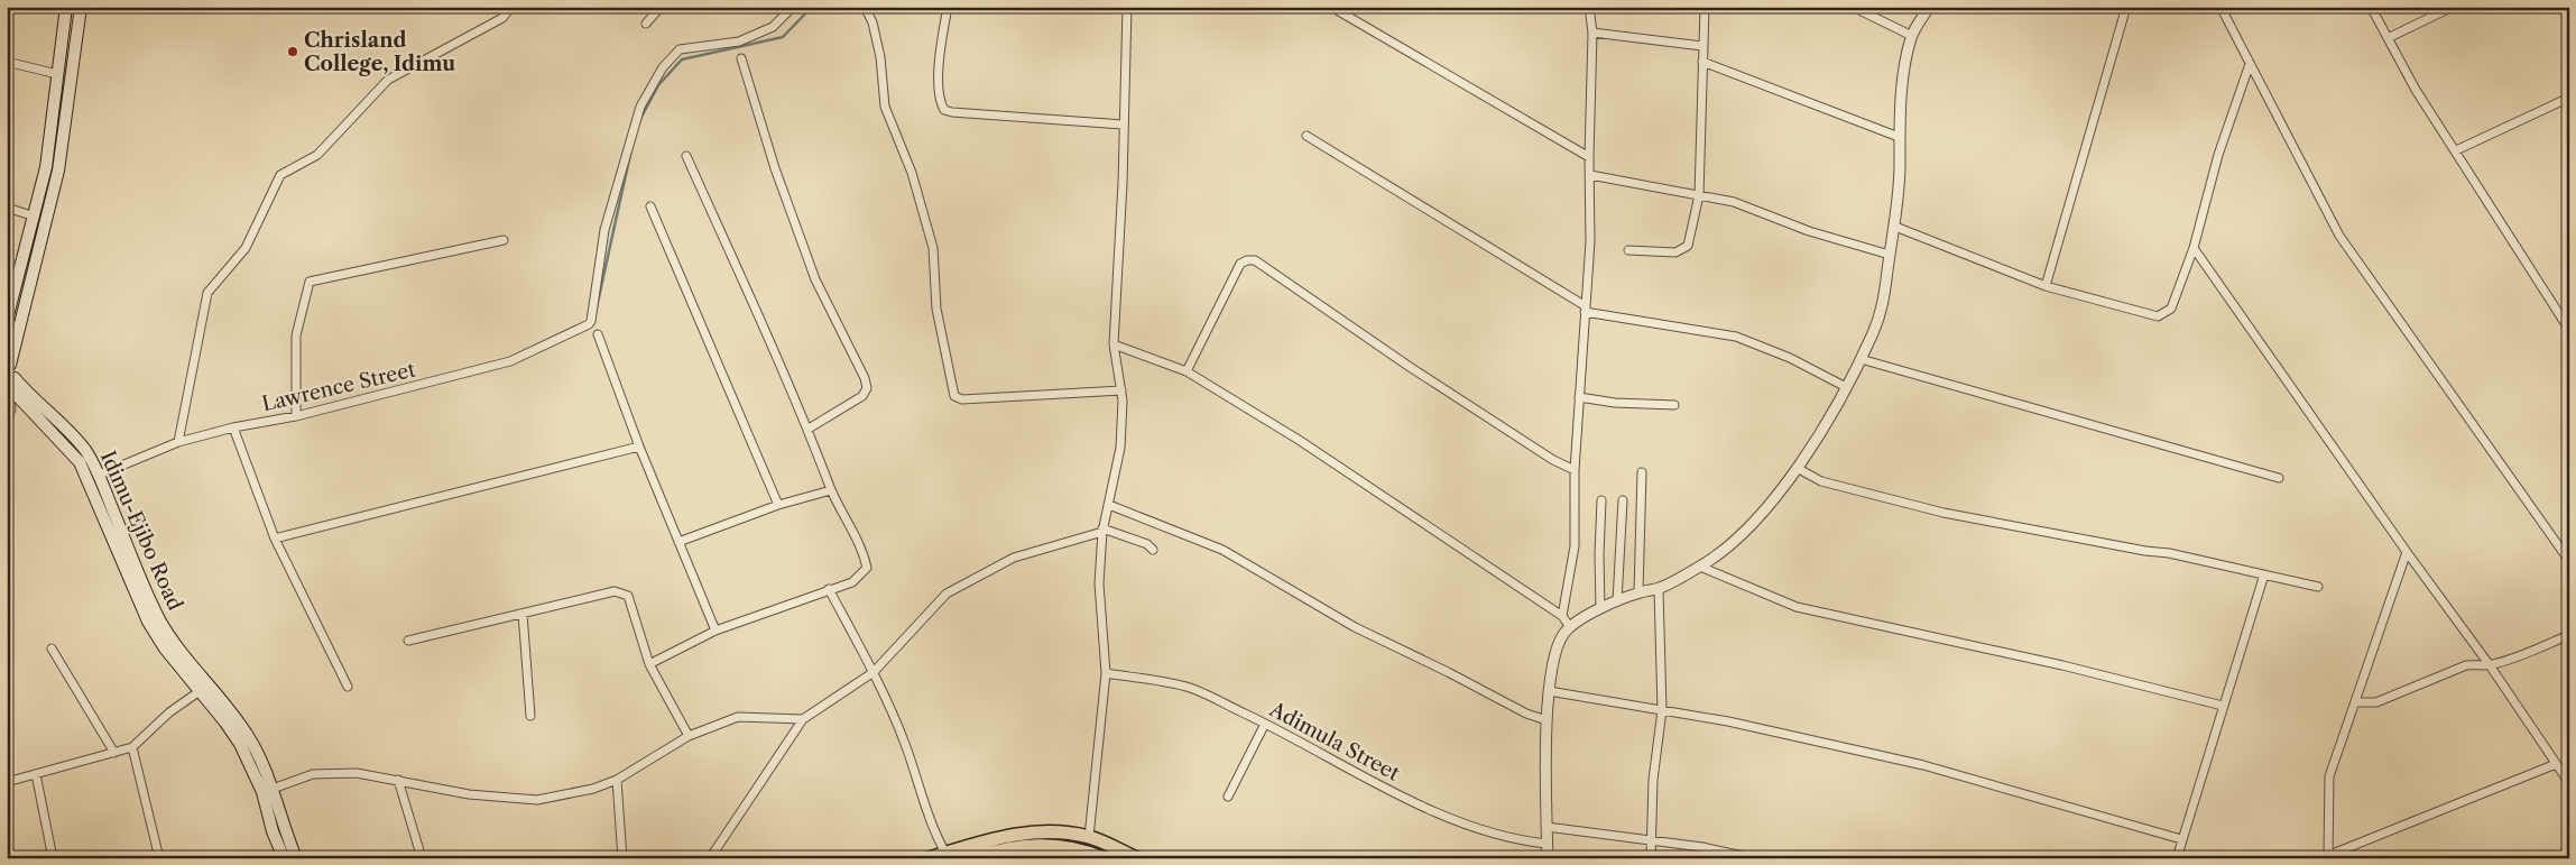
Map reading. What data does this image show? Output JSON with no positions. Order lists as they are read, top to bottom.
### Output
{
  "streets": {
    "main road": ["Idimu-Ejibo Road"],
    "street": ["Lawrence Street", "Adimula Street"]
  },
  "crossings": [
    ["Lawrence Street", "Idimu-Ejibo Road"]
  ],
  "places": ["Chrisland College, Idimu"]
}
